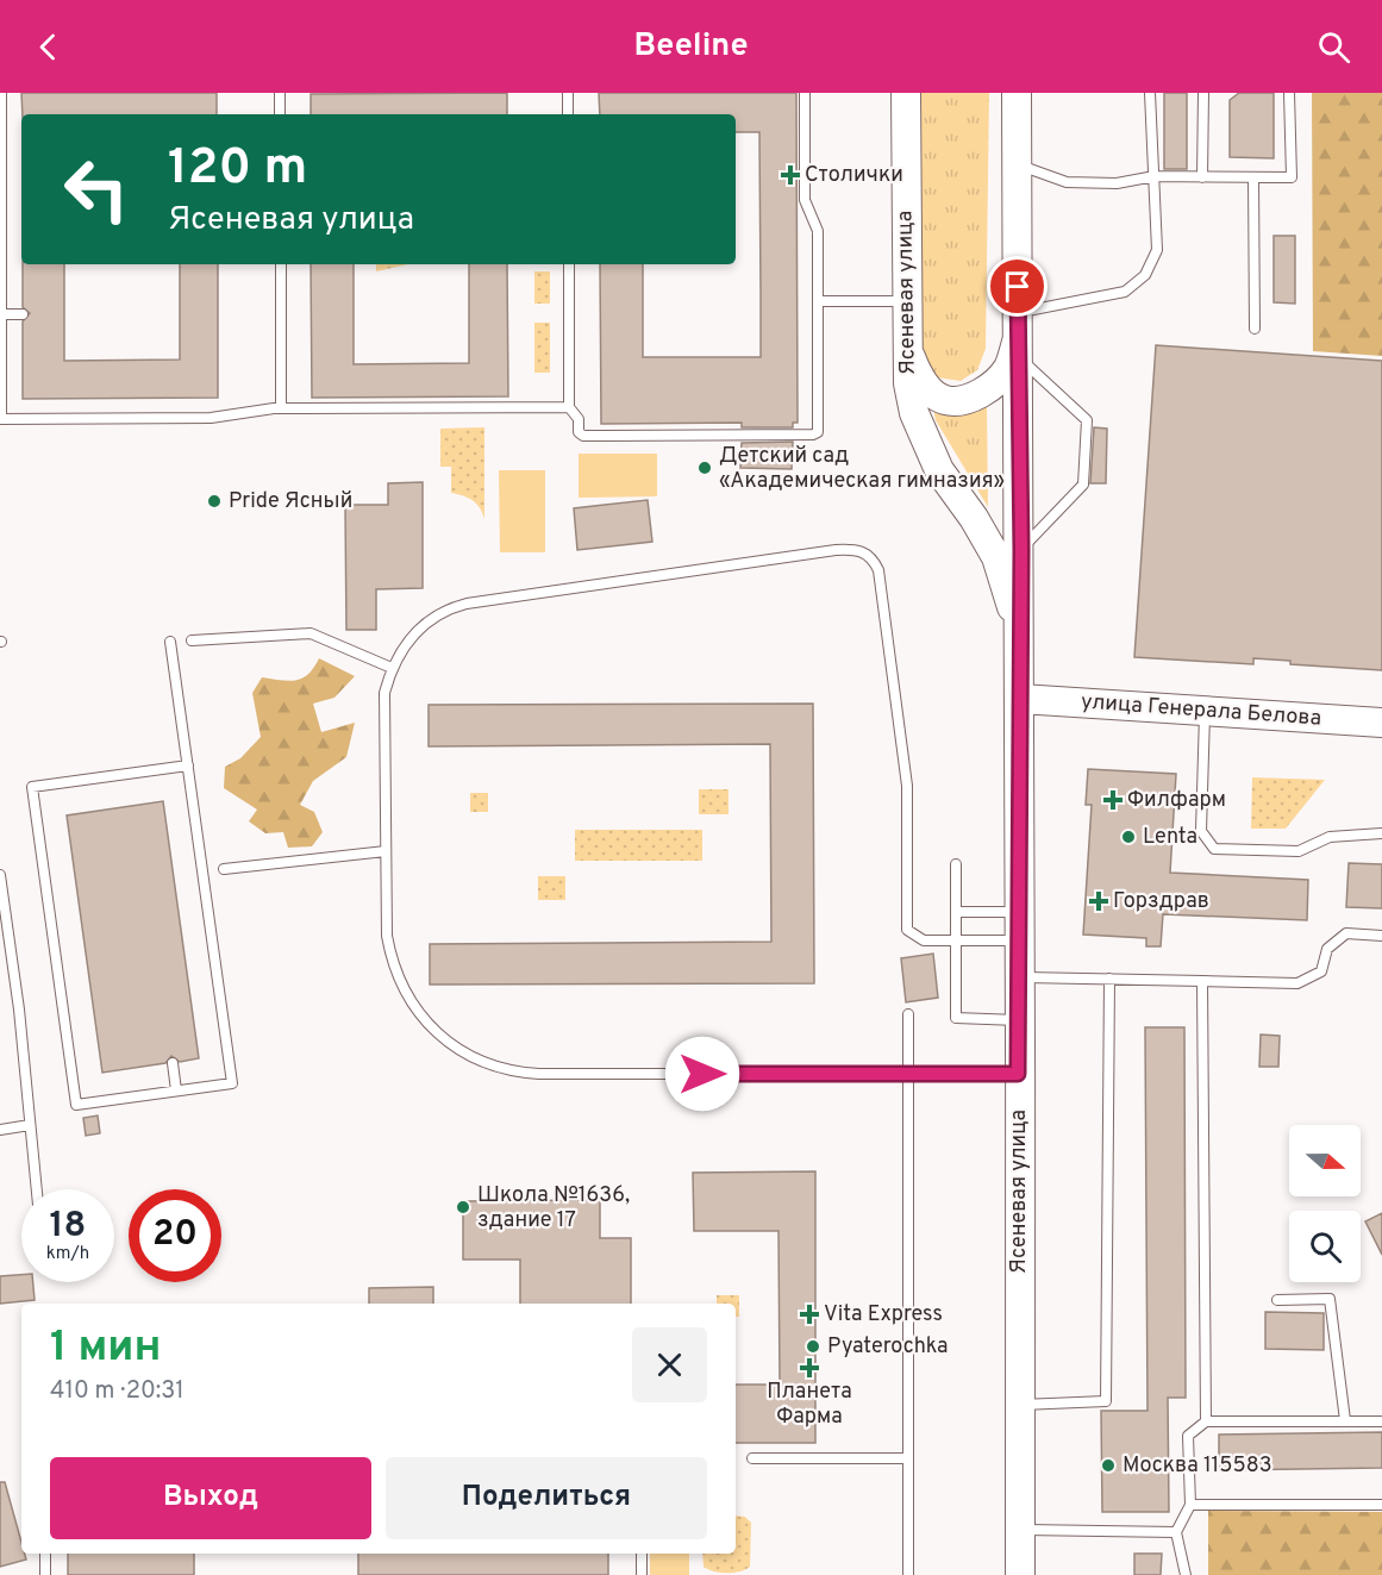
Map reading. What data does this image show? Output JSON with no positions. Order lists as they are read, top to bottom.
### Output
{
  "streets": {
    "main road": ["Ясеневая улица", "улица Генерала Белова"]
  },
  "crossings": [
    ["Ясеневая улица", "улица Генерала Белова"]
  ],
  "places": {
    "health": [
      "Столички",
      "Филфарм",
      "Горздрав",
      "Vita Express",
      "Планета Фарма"
    ],
    "other": [
      "Детский сад «Академическая гимназия»",
      "Pride Ясный",
      "Lenta",
      "Школа №1636, здание 17",
      "Pyaterochka",
      "Москва 115583"
    ]
  },
  "north": "right",
  "page": {
    "header": "Beeline",
    "turn": ["120 m", "Ясеневая улица"],
    "speed": "18 km/h",
    "limit": "20",
    "heading": ["1 мин", "410 m · 20:31"],
    "buttons": ["Выход", "Поделиться"]
  }
}
